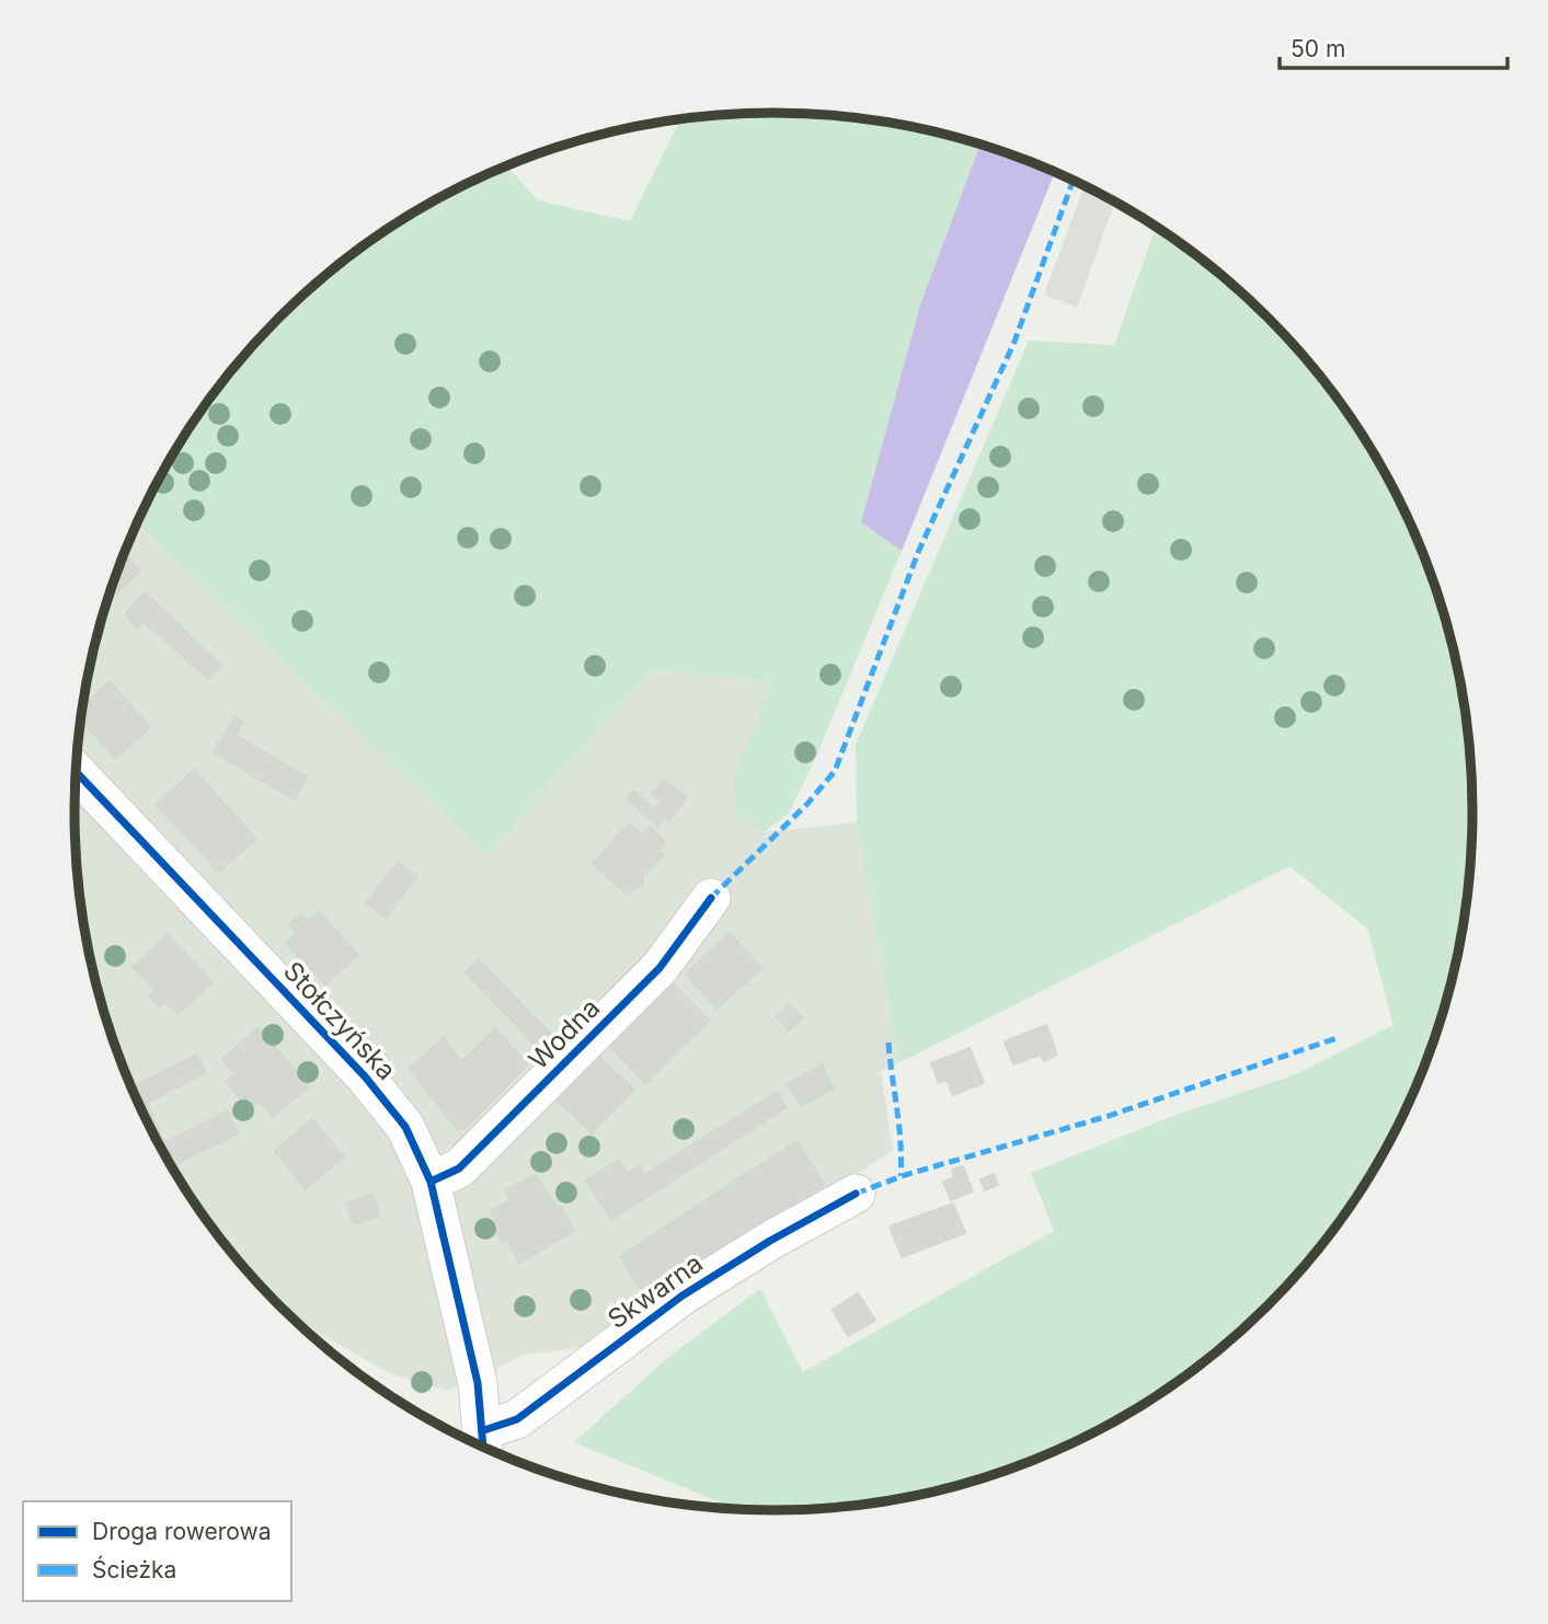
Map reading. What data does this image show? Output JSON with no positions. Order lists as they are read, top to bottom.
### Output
{
  "streets": {
    "street": ["Stołczyńska", "Wodna", "Skwarna"]
  },
  "crossings": [
    ["Stołczyńska", "Wodna"]
  ],
  "legend": ["Droga rowerowa", "Ścieżka"],
  "scale_bar": "50 m"
}
